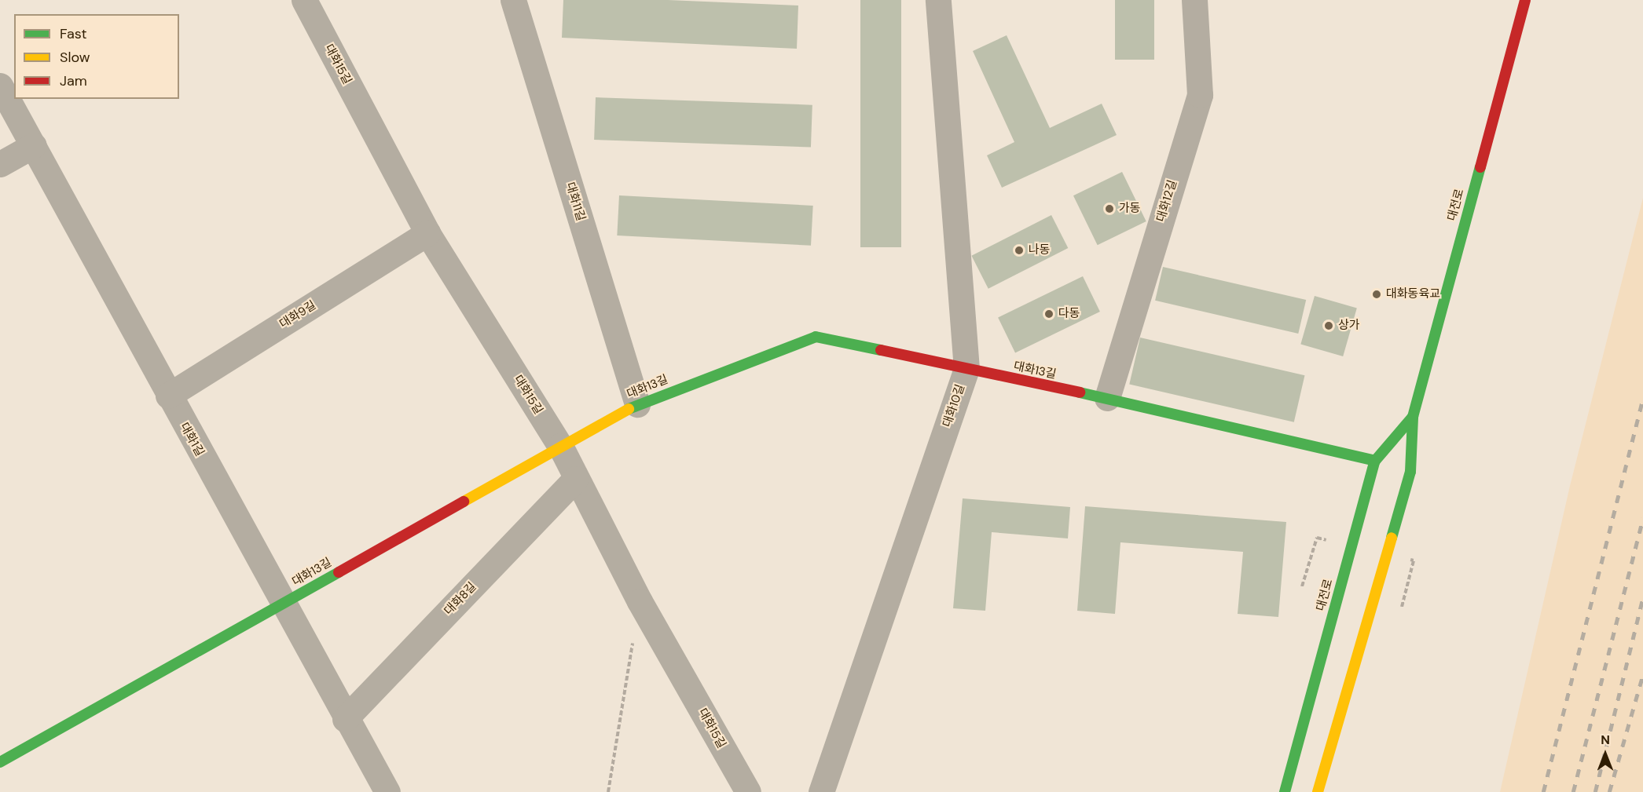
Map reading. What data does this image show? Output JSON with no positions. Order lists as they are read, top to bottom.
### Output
{
  "streets": {
    "street": [
      "대화15길",
      "대화12길",
      "대화11길",
      "대전로",
      "대화9길",
      "대화13길",
      "대화10길",
      "대화1길",
      "대화8길"
    ]
  },
  "crossings": [
    ["대화15길", "대화9길"],
    ["대화15길", "대화13길"],
    ["대화15길", "대화8길"],
    ["대화12길", "대화13길"],
    ["대화11길", "대화13길"],
    ["대전로", "대화13길"],
    ["대화9길", "대화1길"],
    ["대화13길", "대화10길"],
    ["대화13길", "대화1길"],
    ["대화1길", "대화8길"]
  ],
  "places": [
    "가동",
    "나동",
    "대화동육교",
    "다동",
    "상가"
  ],
  "legend": ["Fast", "Slow", "Jam"],
  "north": "top"
}
